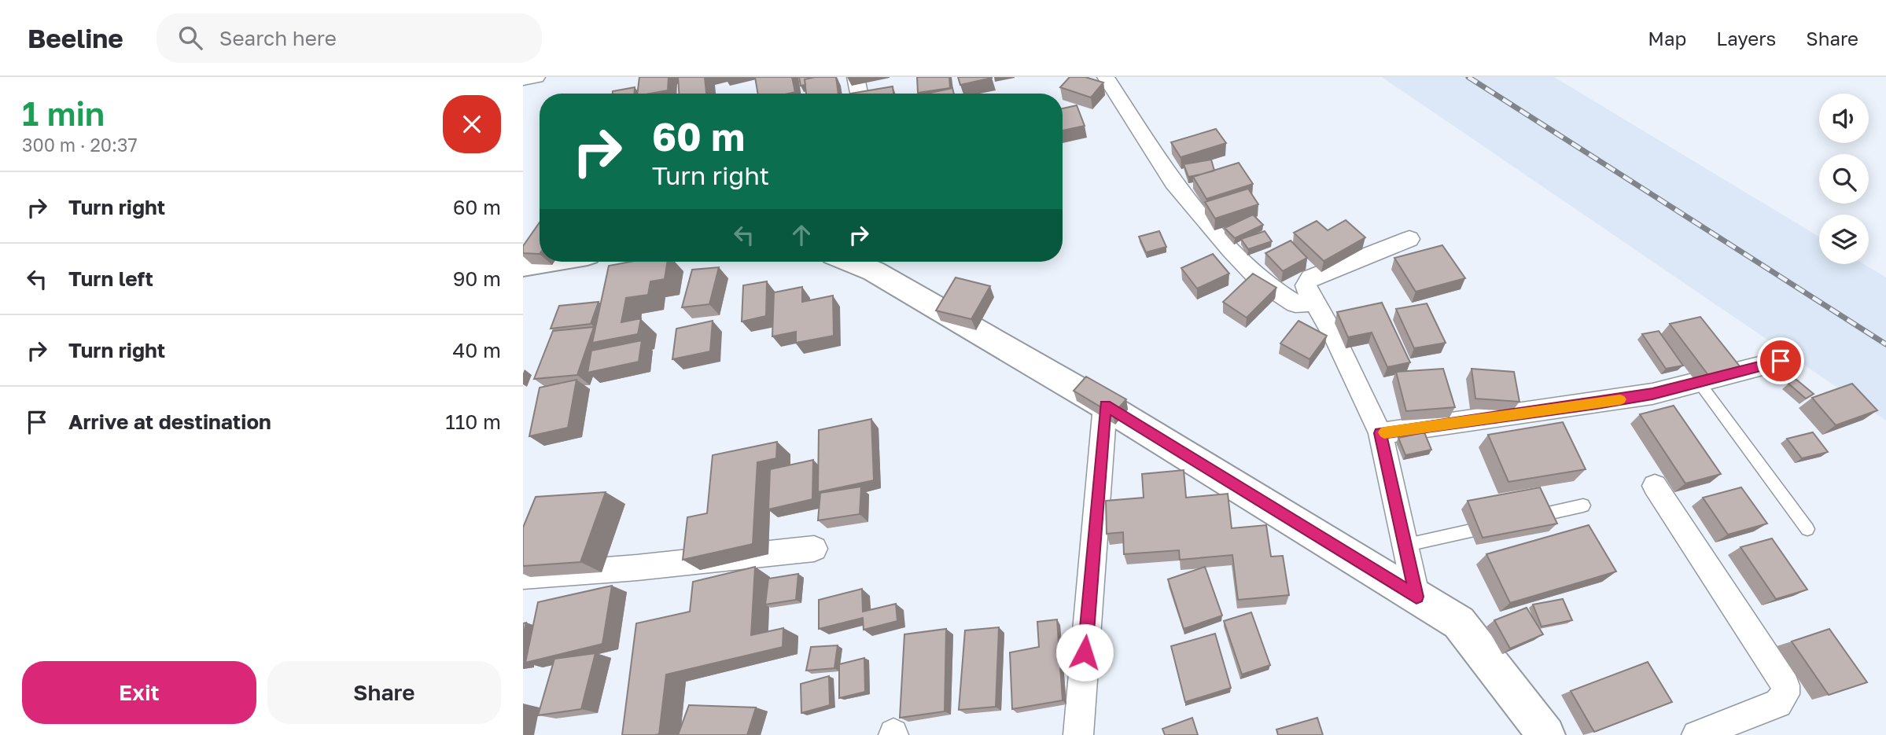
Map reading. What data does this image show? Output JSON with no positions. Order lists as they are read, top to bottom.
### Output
{
  "page": {
    "header": "Beeline",
    "search": "Search here",
    "nav": ["Map", "Layers", "Share"],
    "heading": ["1 min", "300 m · 20:37"],
    "turn": ["60 m", "Turn right"],
    "list": [
      {
        "name": "Turn right",
        "value": "60 m"
      },
      {
        "name": "Turn left",
        "value": "90 m"
      },
      {
        "name": "Turn right",
        "value": "40 m"
      },
      {
        "name": "Arrive at destination",
        "value": "110 m"
      }
    ],
    "buttons": ["Exit", "Share"]
  }
}
